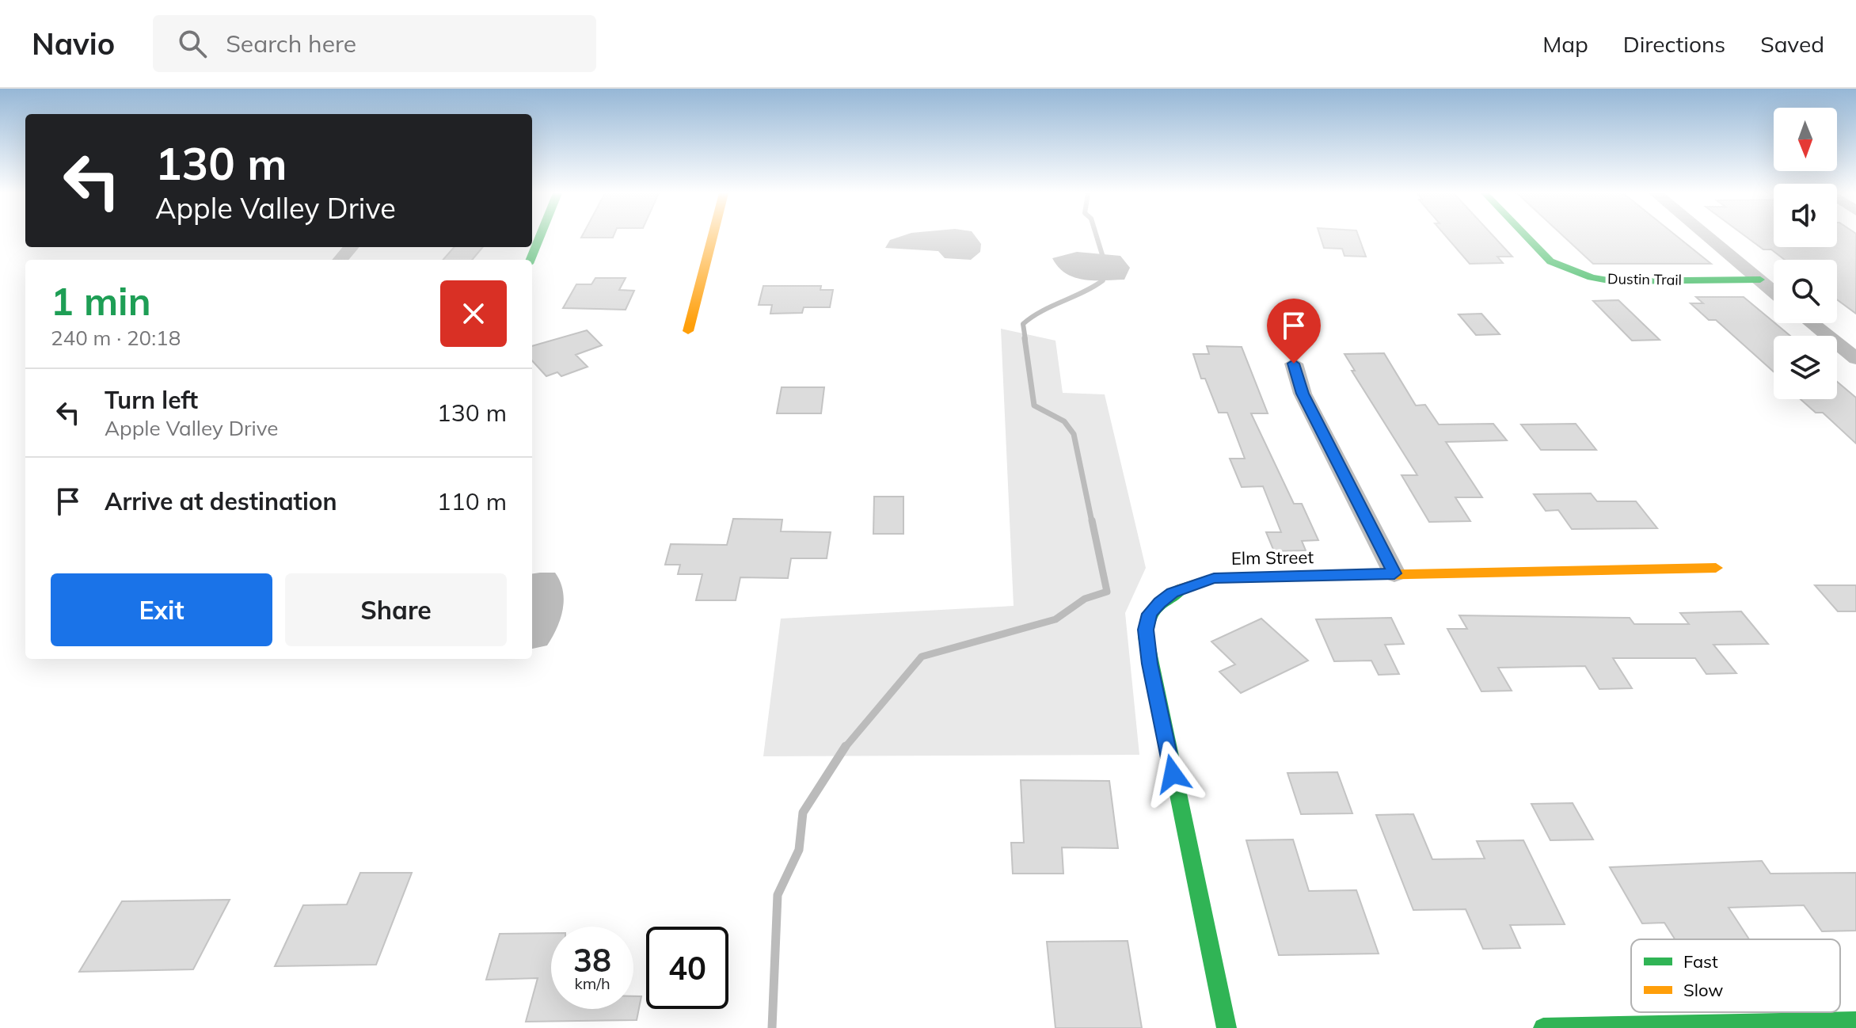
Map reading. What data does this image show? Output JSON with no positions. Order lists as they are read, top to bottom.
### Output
{
  "streets": {
    "street": ["Dustin Trail", "Elm Street"]
  },
  "legend": ["Fast", "Slow"],
  "north": "bottom",
  "page": {
    "header": "Navio",
    "search": "Search here",
    "nav": ["Map", "Directions", "Saved"],
    "turn": ["130 m", "Apple Valley Drive"],
    "heading": ["1 min", "240 m · 20:18"],
    "list": [
      {
        "name": "Turn left",
        "note": "Apple Valley Drive",
        "value": "130 m"
      },
      {
        "name": "Arrive at destination",
        "value": "110 m"
      }
    ],
    "buttons": ["Exit", "Share"],
    "speed": "38 km/h",
    "limit": "40"
  }
}
